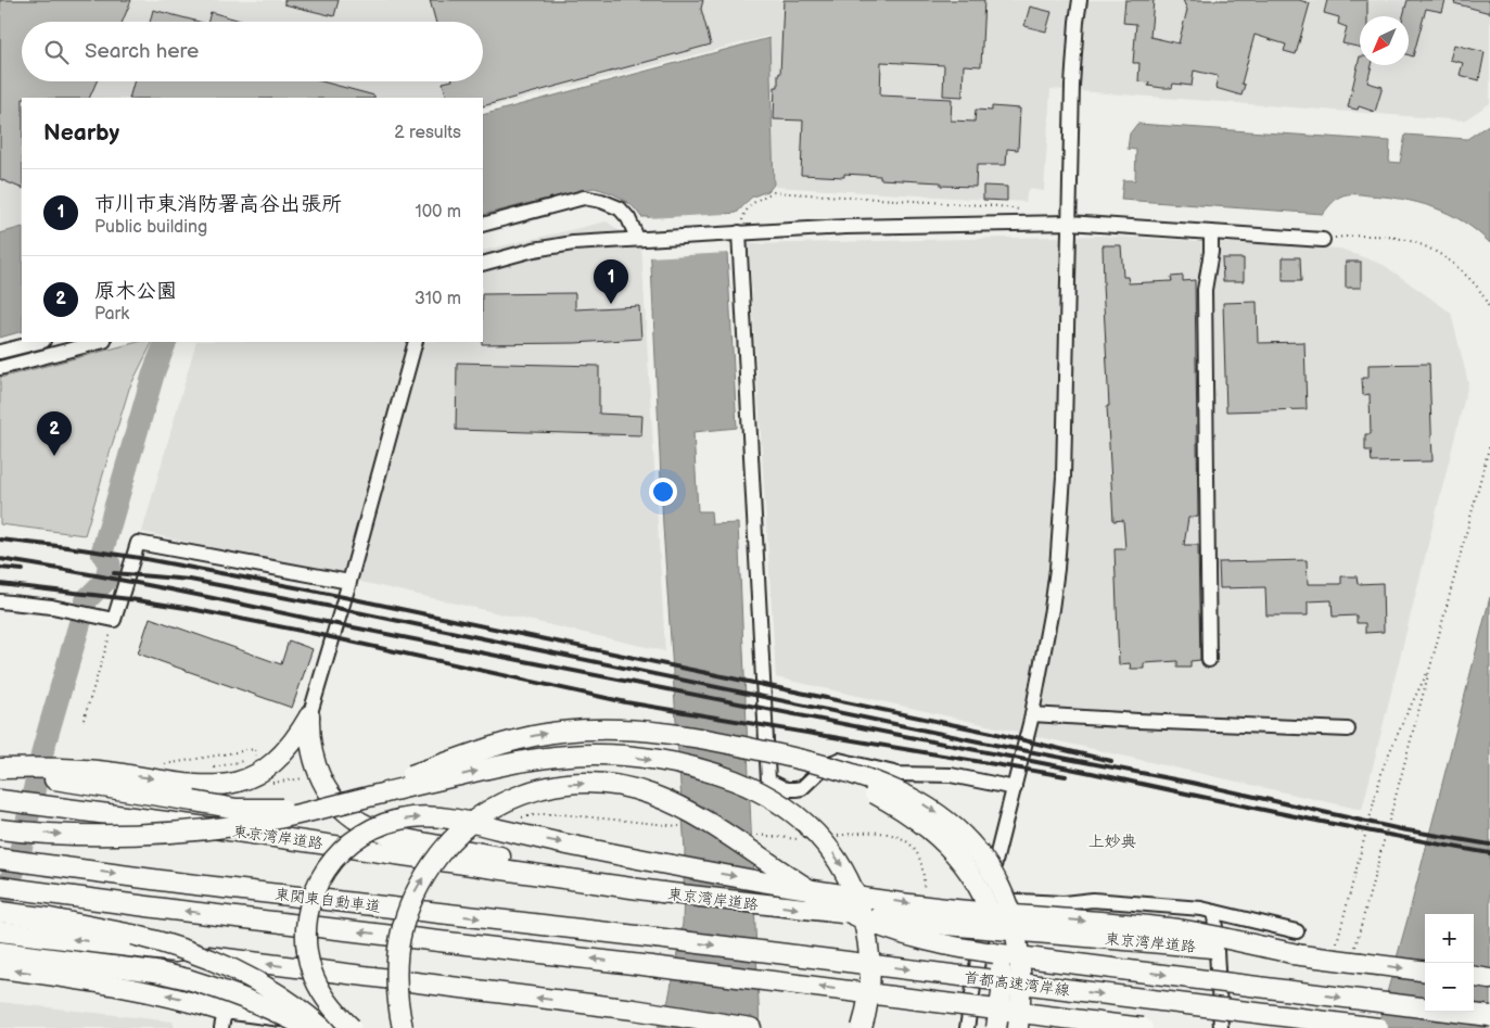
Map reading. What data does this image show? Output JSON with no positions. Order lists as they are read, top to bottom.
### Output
{
  "streets": {
    "highway": ["東京湾岸道路", "東関東自動車道", "首都高速湾岸線"]
  },
  "crossings": [
    ["東関東自動車道", "首都高速湾岸線"]
  ],
  "one_way": ["東京湾岸道路"],
  "districts": ["上妙典"],
  "north": "bottom left",
  "page": {
    "search": "Search here",
    "heading": ["Nearby", "2 results"],
    "list": [
      {
        "mark": "1",
        "name": "市川市東消防署高谷出張所",
        "note": "Public building",
        "value": "100 m"
      },
      {
        "mark": "2",
        "name": "原木公園",
        "note": "Park",
        "value": "310 m"
      }
    ],
    "pins": ["1", "2"],
    "map_buttons": ["+", "−"]
  }
}
